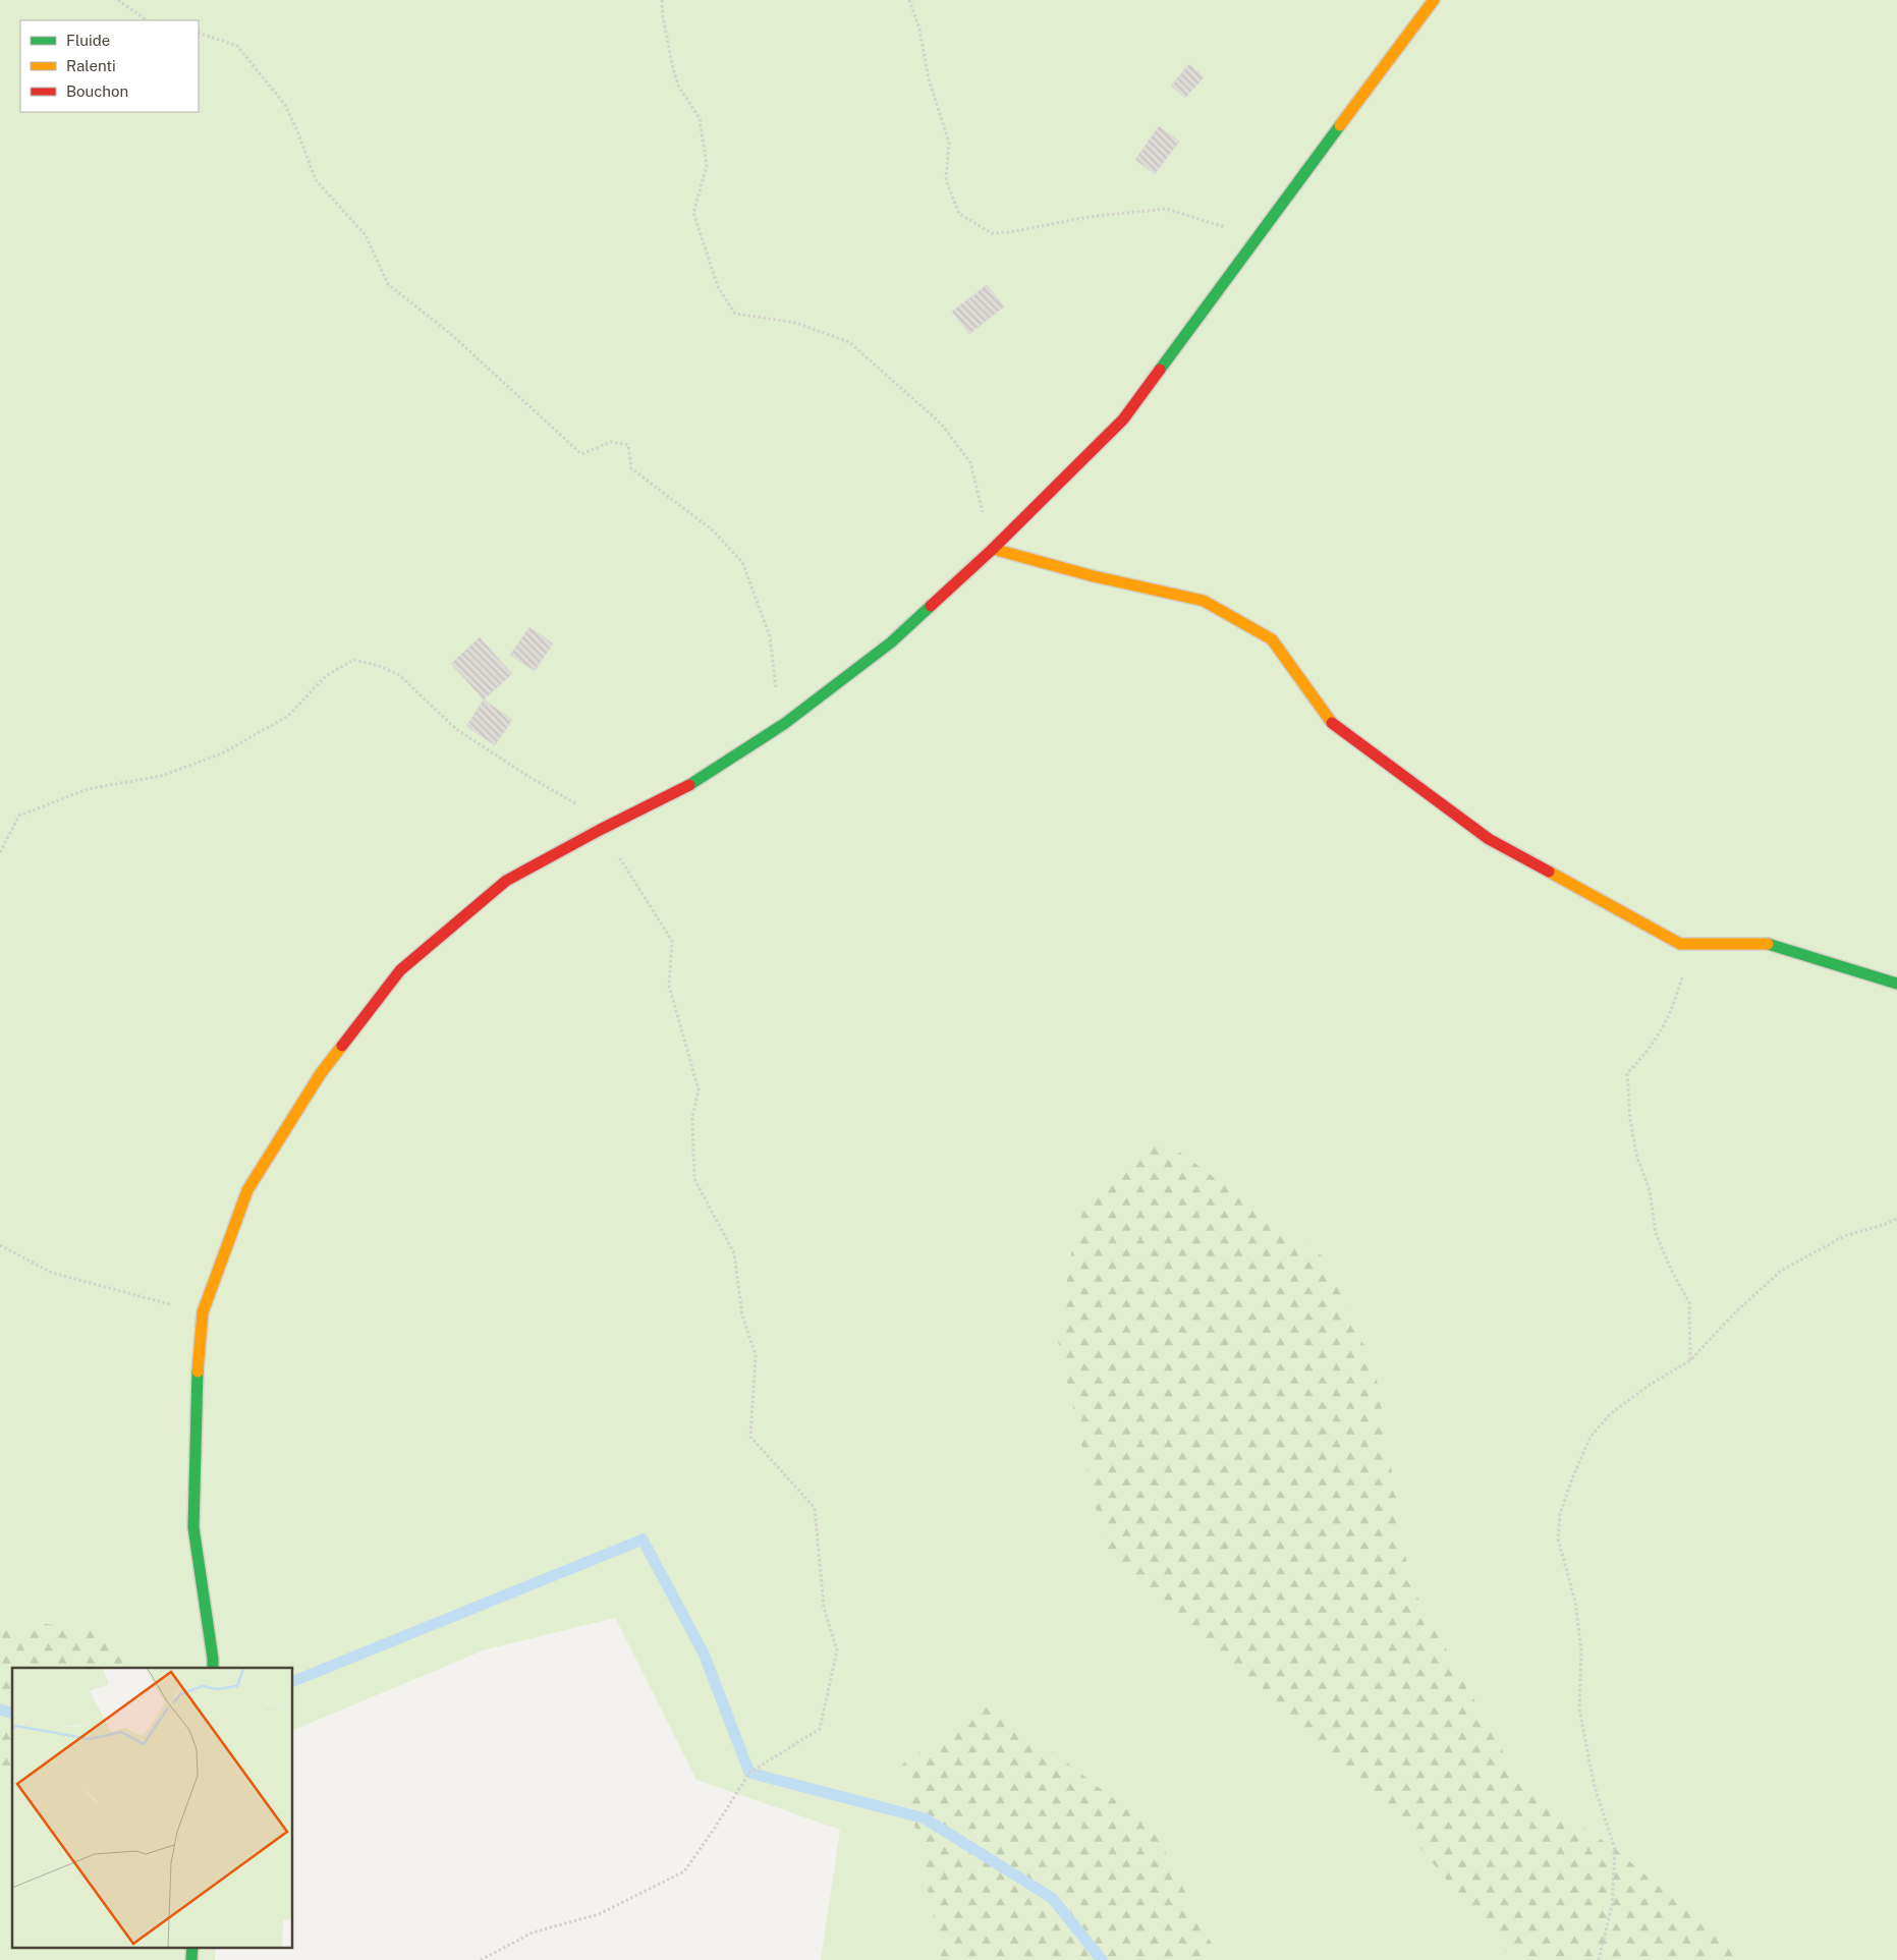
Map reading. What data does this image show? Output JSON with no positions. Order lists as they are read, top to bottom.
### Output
{
  "legend": ["Fluide", "Ralenti", "Bouchon"]
}
